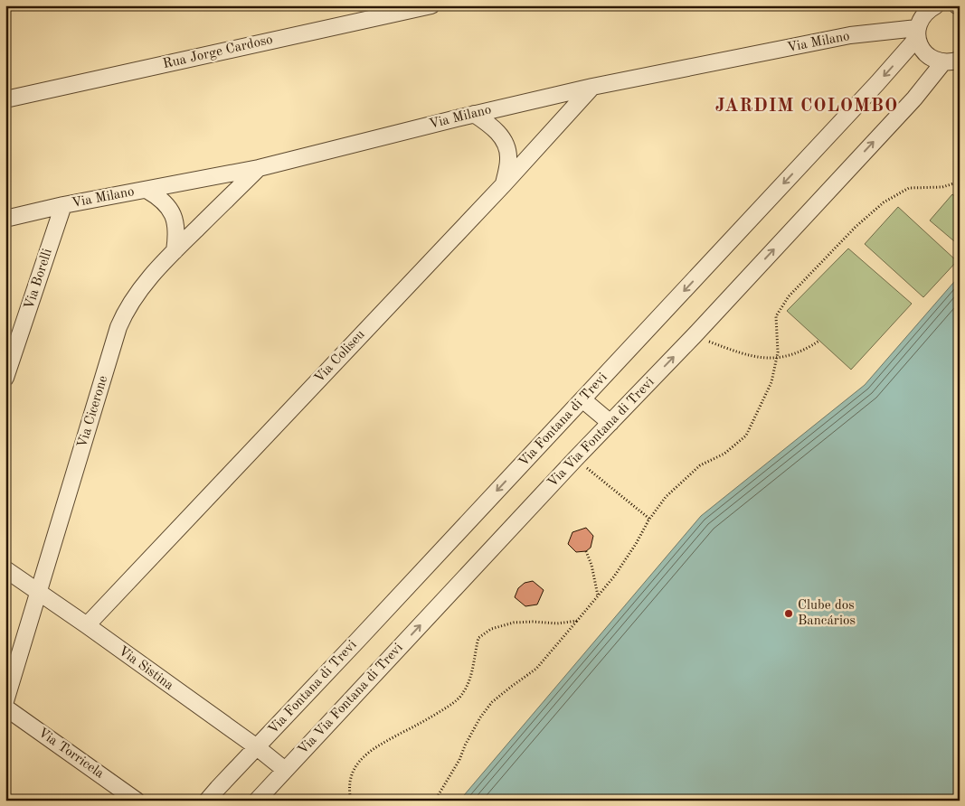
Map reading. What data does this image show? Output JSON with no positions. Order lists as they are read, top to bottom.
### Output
{
  "streets": {
    "street": [
      "Via Milano",
      "Rua Jorge Cardoso",
      "Via Borelli",
      "Via Coliseu",
      "Via Cicerone",
      "Via Fontana di Trevi",
      "Via Via Fontana di Trevi",
      "Via Sistina",
      "Via Torricela"
    ]
  },
  "crossings": [
    ["Via Milano", "Via Borelli"],
    ["Via Milano", "Via Coliseu"],
    ["Via Milano", "Via Cicerone"],
    ["Via Milano", "Via Fontana di Trevi"],
    ["Via Coliseu", "Via Sistina"],
    ["Via Cicerone", "Via Sistina"],
    ["Via Fontana di Trevi", "Via Sistina"],
    ["Via Via Fontana di Trevi", "Via Sistina"]
  ],
  "one_way": ["Via Fontana di Trevi", "Via Via Fontana di Trevi"],
  "districts": ["JARDIM COLOMBO"],
  "places": ["Clube dos Bancários"]
}
